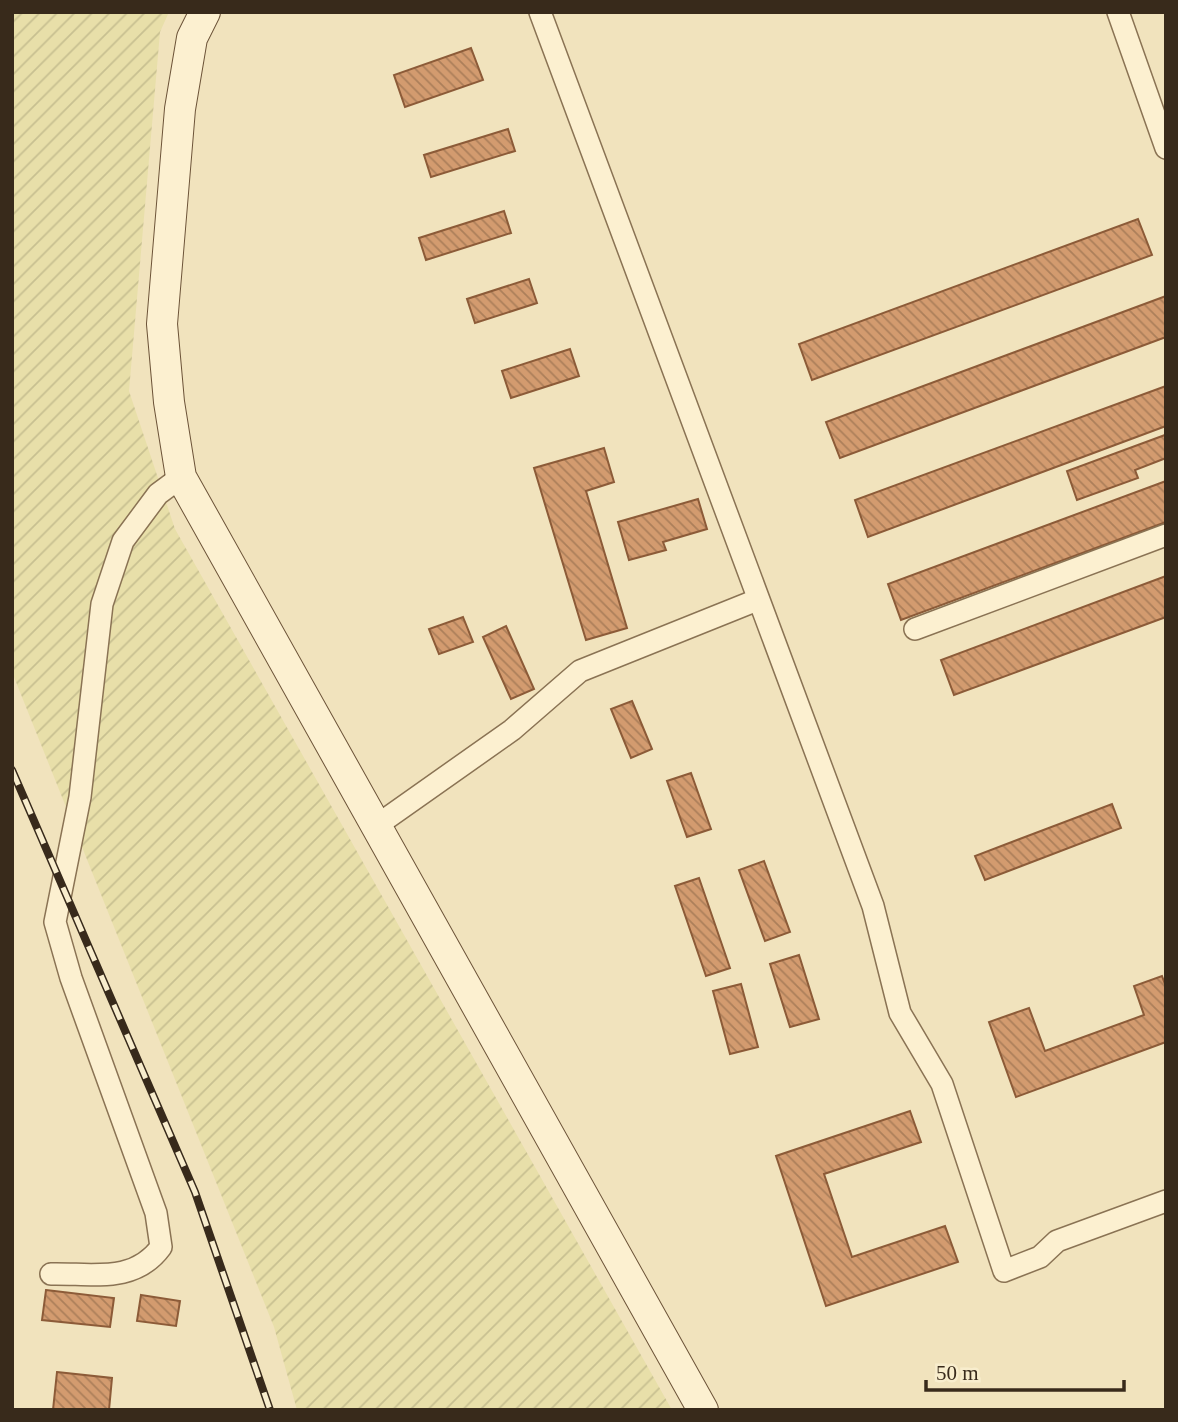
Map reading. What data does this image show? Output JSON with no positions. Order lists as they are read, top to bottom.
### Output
{
  "scale_bar": "50 m"
}
